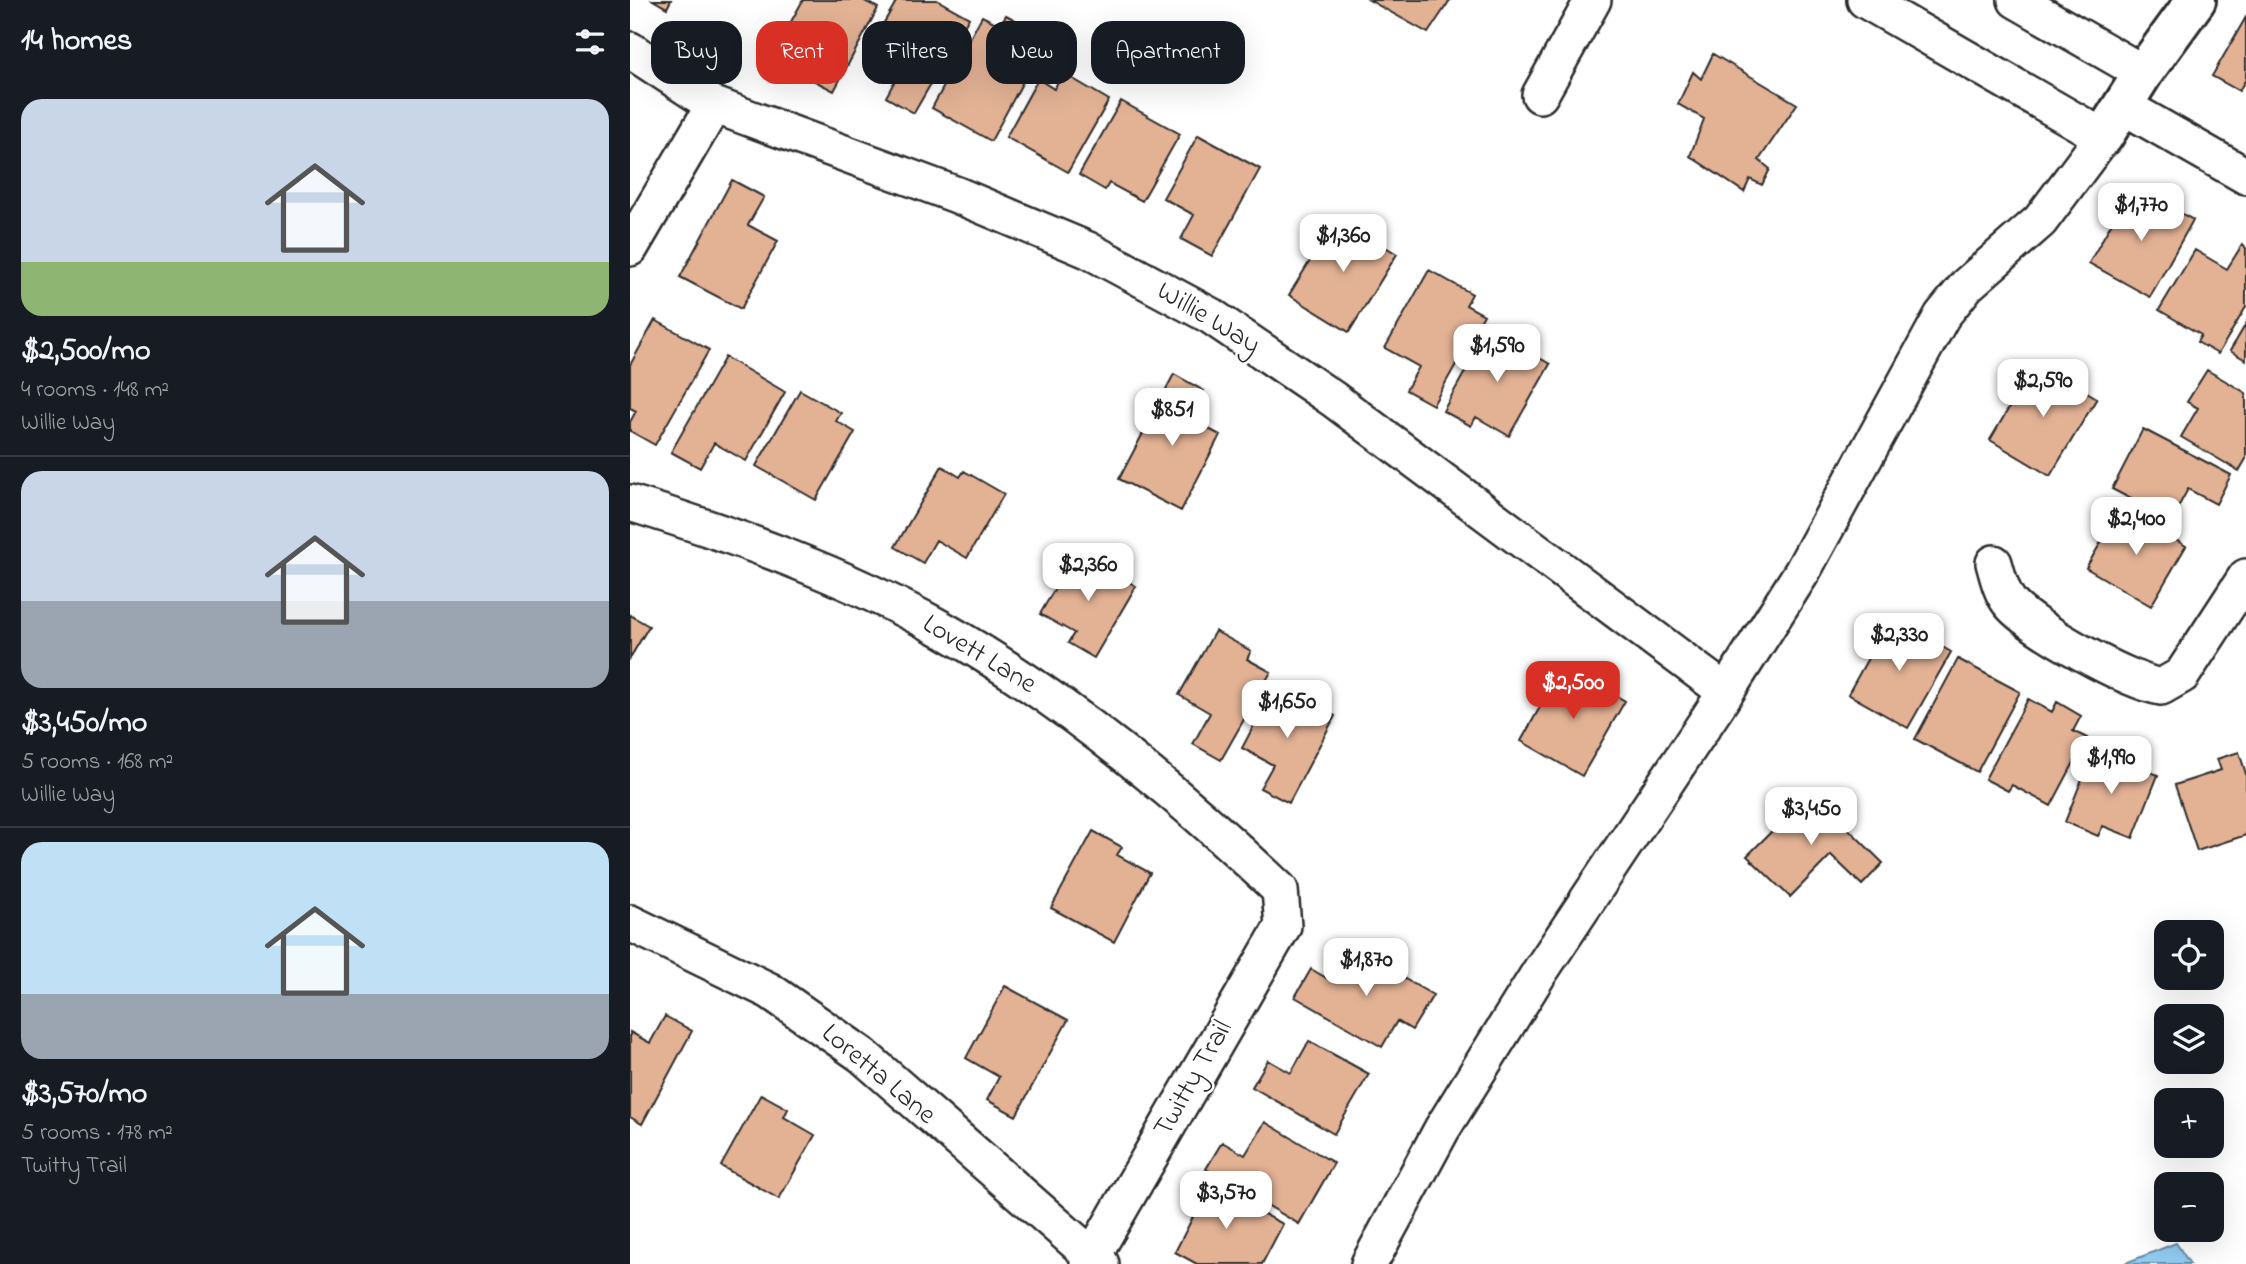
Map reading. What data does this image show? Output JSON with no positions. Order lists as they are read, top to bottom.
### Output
{
  "streets": {
    "street": [
      "Willie Way",
      "Lovett Lane",
      "Loretta Lane",
      "Twitty Trail"
    ]
  },
  "crossings": [
    ["Lovett Lane", "Twitty Trail"],
    ["Loretta Lane", "Twitty Trail"]
  ],
  "page": {
    "heading": "14 homes",
    "chip": [
      "Buy",
      "Rent",
      "Filters",
      "New",
      "Apartment"
    ],
    "list": [
      {
        "name": "$2,500/mo",
        "note": "4 rooms · 148 m² · Willie Way"
      },
      {
        "name": "$3,450/mo",
        "note": "5 rooms · 168 m² · Willie Way"
      },
      {
        "name": "$3,570/mo",
        "note": "5 rooms · 178 m² · Twitty Trail"
      }
    ],
    "price": [
      "$1,770",
      "$1,360",
      "$1,590",
      "$2,590",
      "$851",
      "$2,400",
      "$2,360",
      "$2,330",
      "$2,500",
      "$1,650",
      "$1,990",
      "$3,450",
      "$1,870",
      "$3,570"
    ],
    "map_buttons": ["+", "−"]
  }
}
